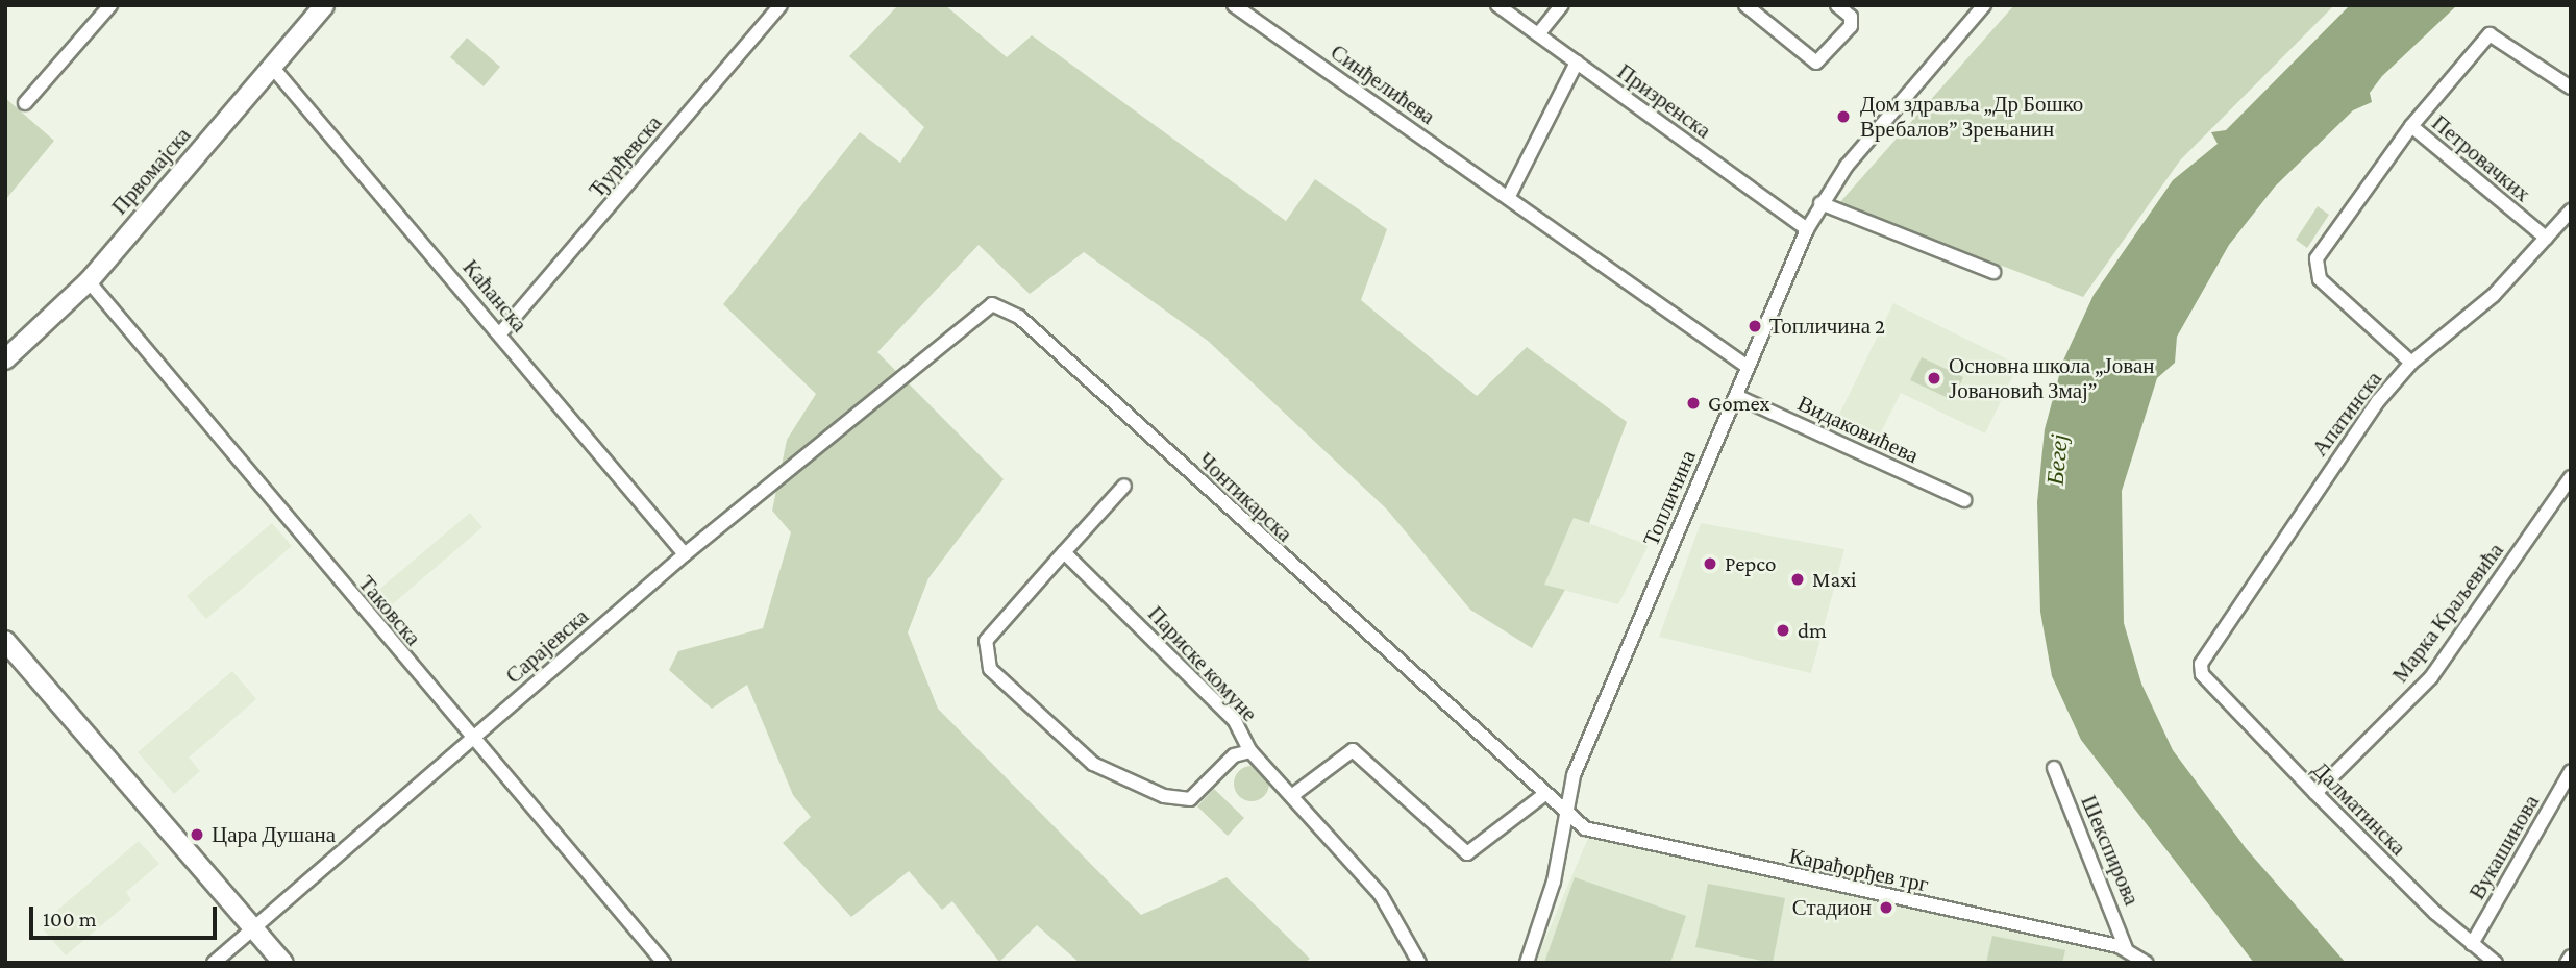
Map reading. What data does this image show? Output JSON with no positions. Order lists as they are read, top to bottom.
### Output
{
  "streets": {
    "street": [
      "Синђелићева",
      "Призренска",
      "Ђурђевска",
      "Петровачких",
      "Првомајска",
      "Каћанска",
      "Апатинска",
      "Видаковићева",
      "Чонтикарска",
      "Топличина",
      "Таковска",
      "Марка Краљевића",
      "Сарајевска",
      "Париске комуне",
      "Далматинска",
      "Вукашинова",
      "Шекспирова",
      "Карађорђев трг"
    ]
  },
  "crossings": [
    ["Синђелићева", "Топличина"],
    ["Призренска", "Топличина"],
    ["Ђурђевска", "Каћанска"],
    ["Петровачких", "Апатинска"],
    ["Првомајска", "Каћанска"],
    ["Првомајска", "Таковска"],
    ["Каћанска", "Сарајевска"],
    ["Апатинска", "Далматинска"],
    ["Видаковићева", "Топличина"],
    ["Чонтикарска", "Сарајевска"],
    ["Чонтикарска", "Карађорђев трг"],
    ["Топличина", "Карађорђев трг"],
    ["Таковска", "Сарајевска"],
    ["Марка Краљевића", "Далматинска"],
    ["Далматинска", "Вукашинова"],
    ["Шекспирова", "Карађорђев трг"]
  ],
  "water": ["Бегеј"],
  "places": [
    "Дом здравља „Др Бошко Вребалов” Зрењанин",
    "Топличина 2",
    "Основна школа „Јован Јовановић Змај”",
    "Gomex",
    "Pepco",
    "Maxi",
    "dm",
    "Цара Душана",
    "Стадион"
  ],
  "scale_bar": "100 m"
}
